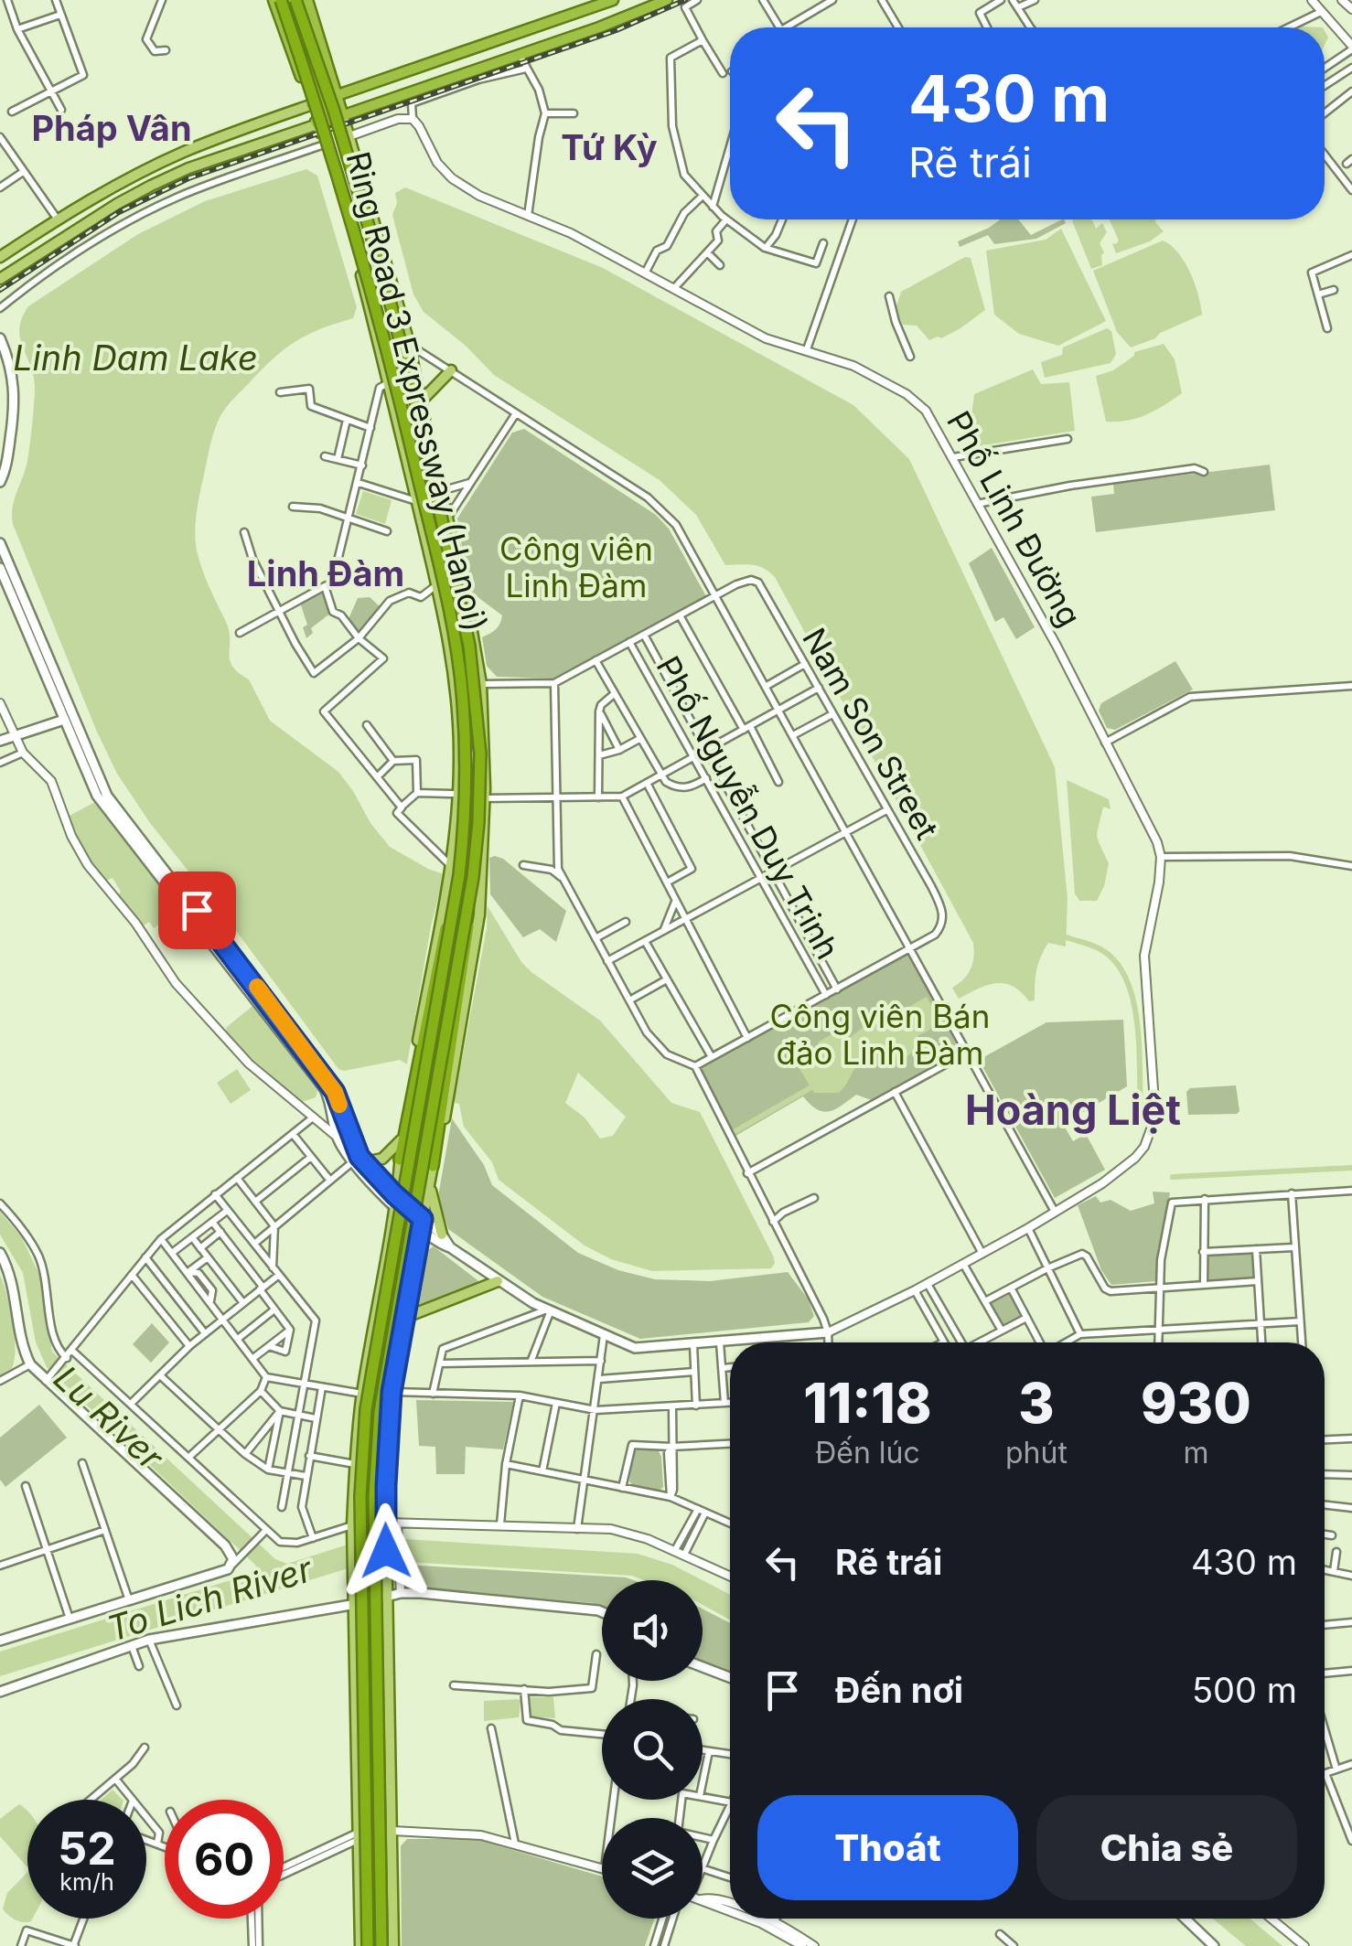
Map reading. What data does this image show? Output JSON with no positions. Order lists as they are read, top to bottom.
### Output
{
  "streets": {
    "highway": ["Ring Road 3 Expressway (Hanoi)"],
    "street": ["Phố Linh Đường", "Nam Son Street", "Phố Nguyễn Duy Trinh"]
  },
  "crossings": [
    ["Nam Son Street", "Phố Nguyễn Duy Trinh"]
  ],
  "districts": [
    "Pháp Vân",
    "Tứ Kỳ",
    "Linh Đàm",
    "Hoàng Liệt"
  ],
  "water": ["Linh Dam Lake", "Lu River", "To Lich River"],
  "parks": ["Công viên Linh Đàm", "Công viên Bán đảo Linh Đàm"],
  "page": {
    "turn": ["430 m", "Rẽ trái"],
    "eta": [
      "11:18",
      "Đến lúc",
      "3",
      "phút",
      "930",
      "m"
    ],
    "list": [
      {
        "name": "Rẽ trái",
        "value": "430 m"
      },
      {
        "name": "Đến nơi",
        "value": "500 m"
      }
    ],
    "buttons": ["Thoát", "Chia sẻ"],
    "speed": "52 km/h",
    "limit": "60"
  }
}
